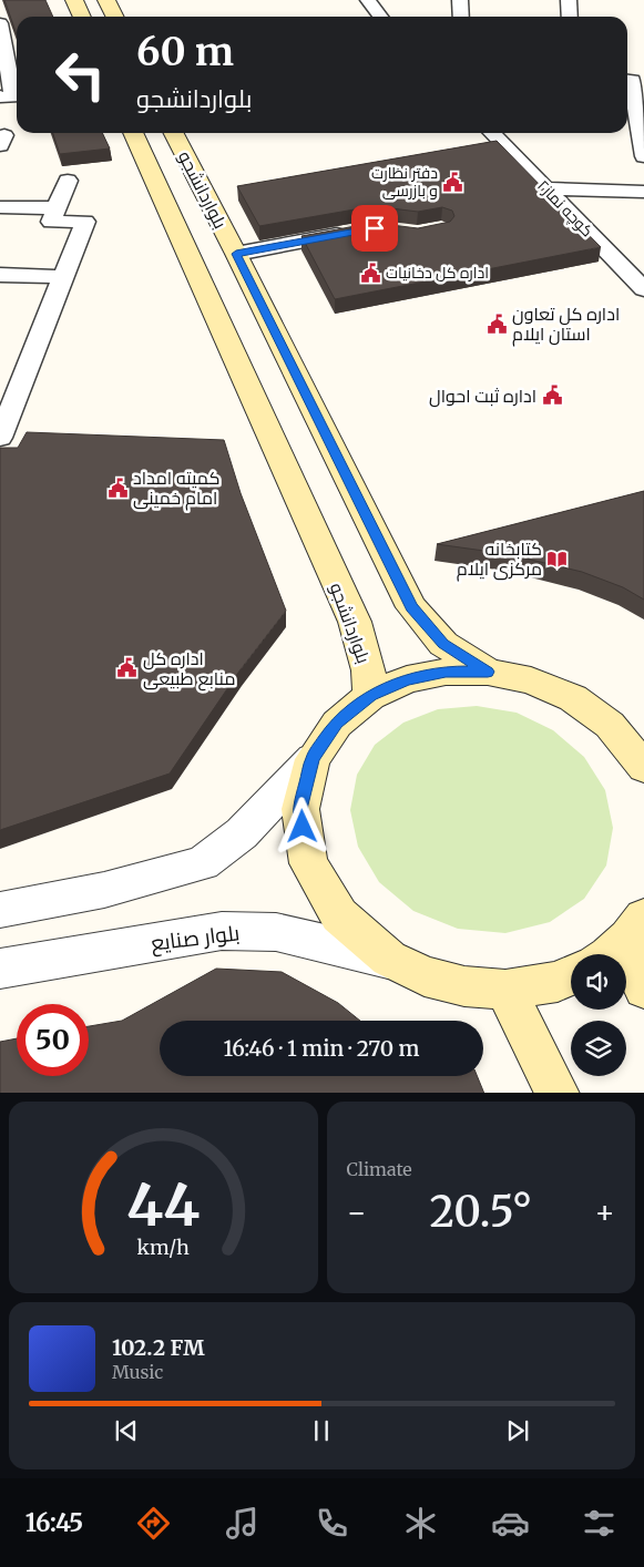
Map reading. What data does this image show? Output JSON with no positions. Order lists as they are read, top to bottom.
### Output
{
  "streets": {
    "main road": ["بلواردانشجو"],
    "street": ["کوچه نماز۲", "بلوار صنایع"]
  },
  "places": {
    "public building": [
      "دفتر نظارت و بازرسی",
      "اداره کل دخانیات",
      "اداره کل تعاون استان ایلام",
      "اداره ثبت احوال",
      "کمیته امداد امام خمینی",
      "اداره کل منابع طبیعی"
    ],
    "library": ["کتابخانه مرکزی ایلام"]
  },
  "page": {
    "turn": ["60 m", "بلواردانشجو"],
    "limit": "50",
    "trip": "16:46 · 1 min · 270 m",
    "tile": "Climate",
    "heat": ["−", "20.5°", "+"],
    "song": ["102.2 FM", "Music"],
    "tabs": "16:45",
    "gauge": ["44", "km/h"]
  }
}
